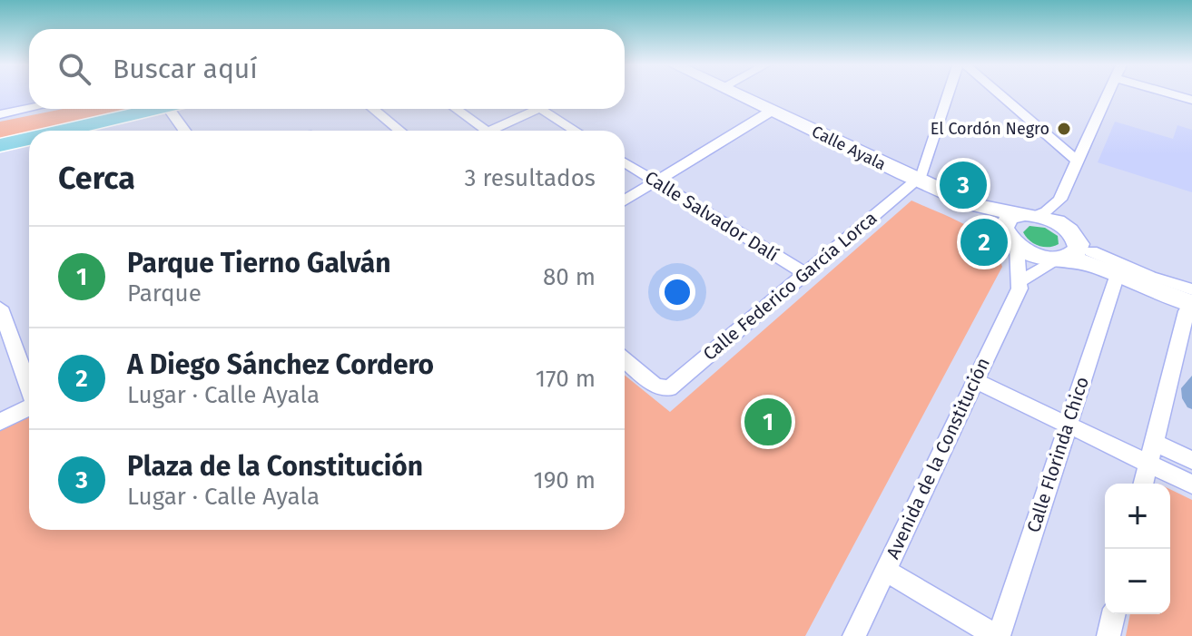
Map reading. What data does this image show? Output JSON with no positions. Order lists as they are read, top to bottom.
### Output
{
  "streets": {
    "main road": ["Calle Ayala"],
    "street": [
      "Calle Salvador Dalí",
      "Calle Federico García Lorca",
      "Calle Florinda Chico",
      "Avenida de la Constitución"
    ]
  },
  "crossings": [
    ["Calle Ayala", "Calle Federico García Lorca"],
    ["Calle Salvador Dalí", "Calle Federico García Lorca"]
  ],
  "places": ["El Cordón Negro"],
  "page": {
    "search": "Buscar aquí",
    "heading": ["Cerca", "3 resultados"],
    "pins": ["3", "2", "1"],
    "list": [
      {
        "mark": "1",
        "name": "Parque Tierno Galván",
        "note": "Parque",
        "value": "80 m"
      },
      {
        "mark": "2",
        "name": "A Diego Sánchez Cordero",
        "note": "Lugar · Calle Ayala",
        "value": "170 m"
      },
      {
        "mark": "3",
        "name": "Plaza de la Constitución",
        "note": "Lugar · Calle Ayala",
        "value": "190 m"
      }
    ],
    "map_buttons": ["+", "−"]
  }
}
